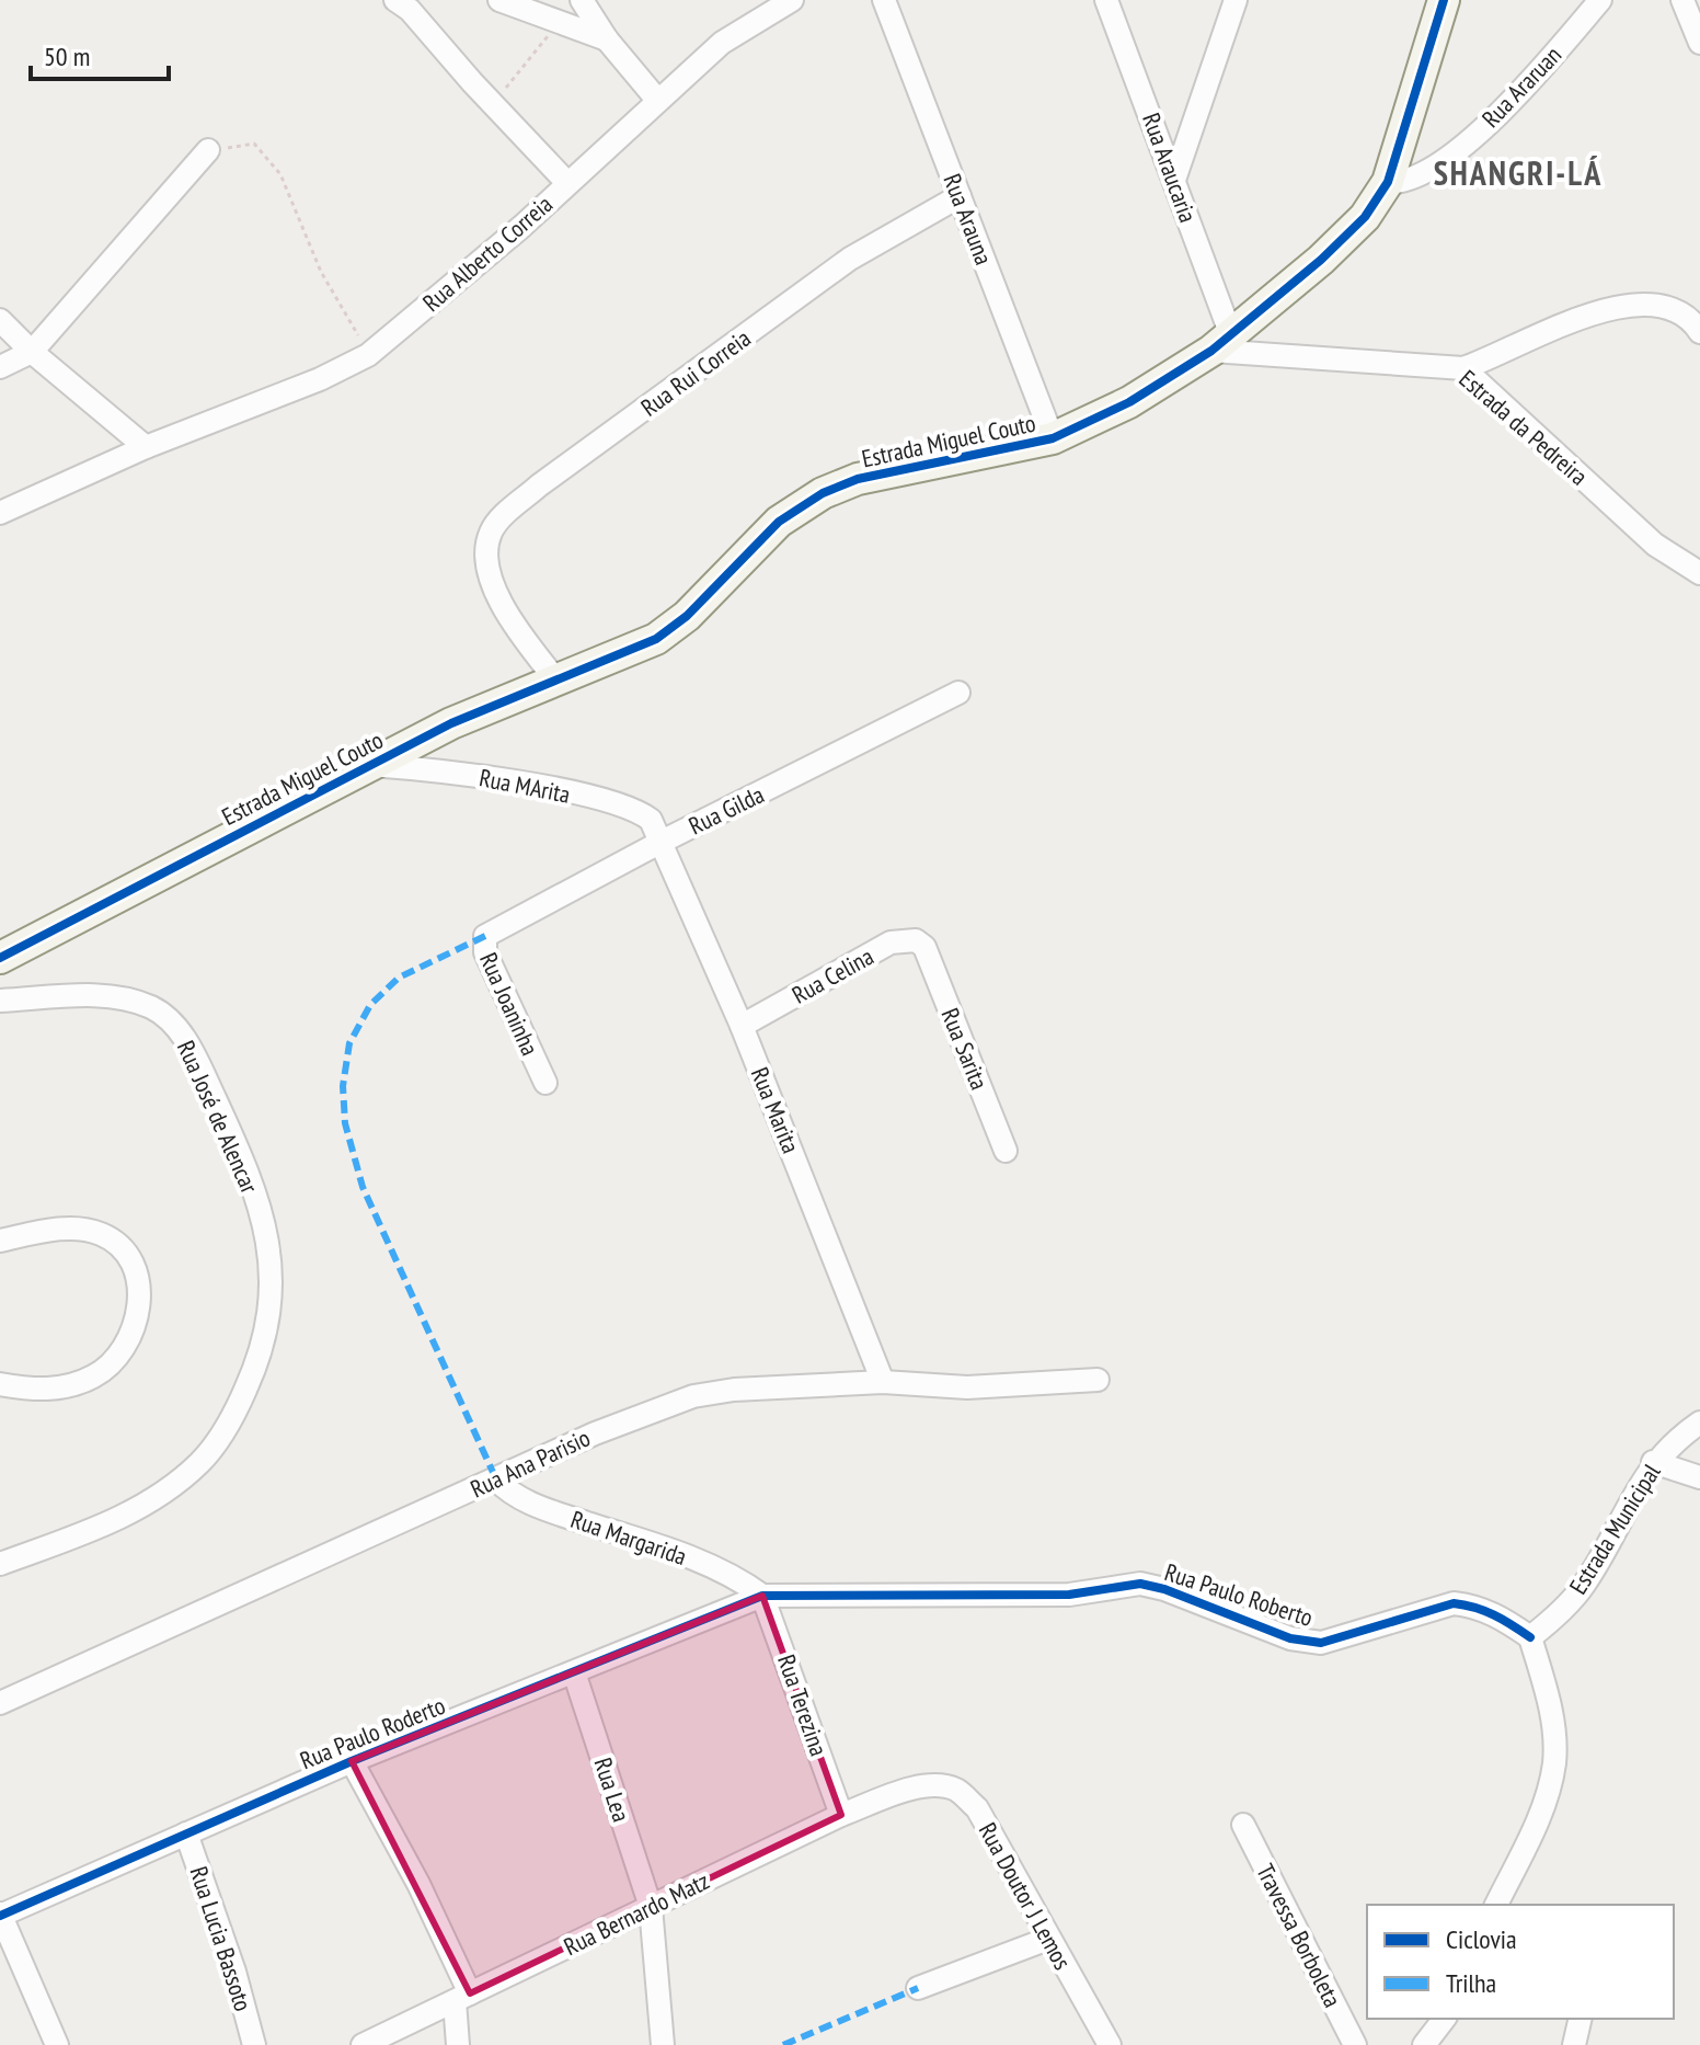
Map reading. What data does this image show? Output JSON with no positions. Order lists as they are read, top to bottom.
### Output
{
  "streets": {
    "street": [
      "Rua Araruan",
      "Rua Araucaria",
      "Rua Arauna",
      "Rua Alberto Correia",
      "Rua Rui Correia",
      "Estrada da Pedreira",
      "Estrada Miguel Couto",
      "Rua MArita",
      "Rua Gilda",
      "Rua Celina",
      "Rua Joaninha",
      "Rua Sarita",
      "Rua Marita",
      "Rua José de Alencar",
      "Rua Ana Parisio",
      "Estrada Municipal",
      "Rua Margarida",
      "Rua Paulo Roberto",
      "Rua Terezina",
      "Rua Paulo Roderto",
      "Rua Lea",
      "Rua Doutor J Lemos",
      "Rua Bernardo Matz",
      "Travessa Borboleta",
      "Rua Lucia Bassoto"
    ]
  },
  "crossings": [
    ["Rua Araruan", "Estrada Miguel Couto"],
    ["Rua Araucaria", "Estrada da Pedreira"],
    ["Rua Araucaria", "Estrada Miguel Couto"],
    ["Rua Arauna", "Rua Rui Correia"],
    ["Rua Arauna", "Estrada Miguel Couto"],
    ["Rua Rui Correia", "Estrada Miguel Couto"],
    ["Estrada da Pedreira", "Estrada Miguel Couto"],
    ["Estrada Miguel Couto", "Rua MArita"],
    ["Rua MArita", "Rua Gilda"],
    ["Rua MArita", "Rua Marita"],
    ["Rua Gilda", "Rua Joaninha"],
    ["Rua Gilda", "Rua Marita"],
    ["Rua Celina", "Rua Sarita"],
    ["Rua Celina", "Rua Marita"],
    ["Rua Marita", "Rua Ana Parisio"],
    ["Rua Ana Parisio", "Rua Margarida"],
    ["Estrada Municipal", "Rua Paulo Roberto"],
    ["Rua Margarida", "Rua Paulo Roberto"],
    ["Rua Margarida", "Rua Terezina"],
    ["Rua Margarida", "Rua Paulo Roderto"],
    ["Rua Paulo Roberto", "Rua Terezina"],
    ["Rua Paulo Roberto", "Rua Paulo Roderto"],
    ["Rua Terezina", "Rua Paulo Roderto"],
    ["Rua Terezina", "Rua Bernardo Matz"],
    ["Rua Paulo Roderto", "Rua Lea"],
    ["Rua Paulo Roderto", "Rua Lucia Bassoto"],
    ["Rua Lea", "Rua Bernardo Matz"],
    ["Rua Doutor J Lemos", "Rua Bernardo Matz"]
  ],
  "districts": ["SHANGRI-LÁ"],
  "legend": ["Ciclovia", "Trilha"],
  "scale_bar": "50 m"
}
